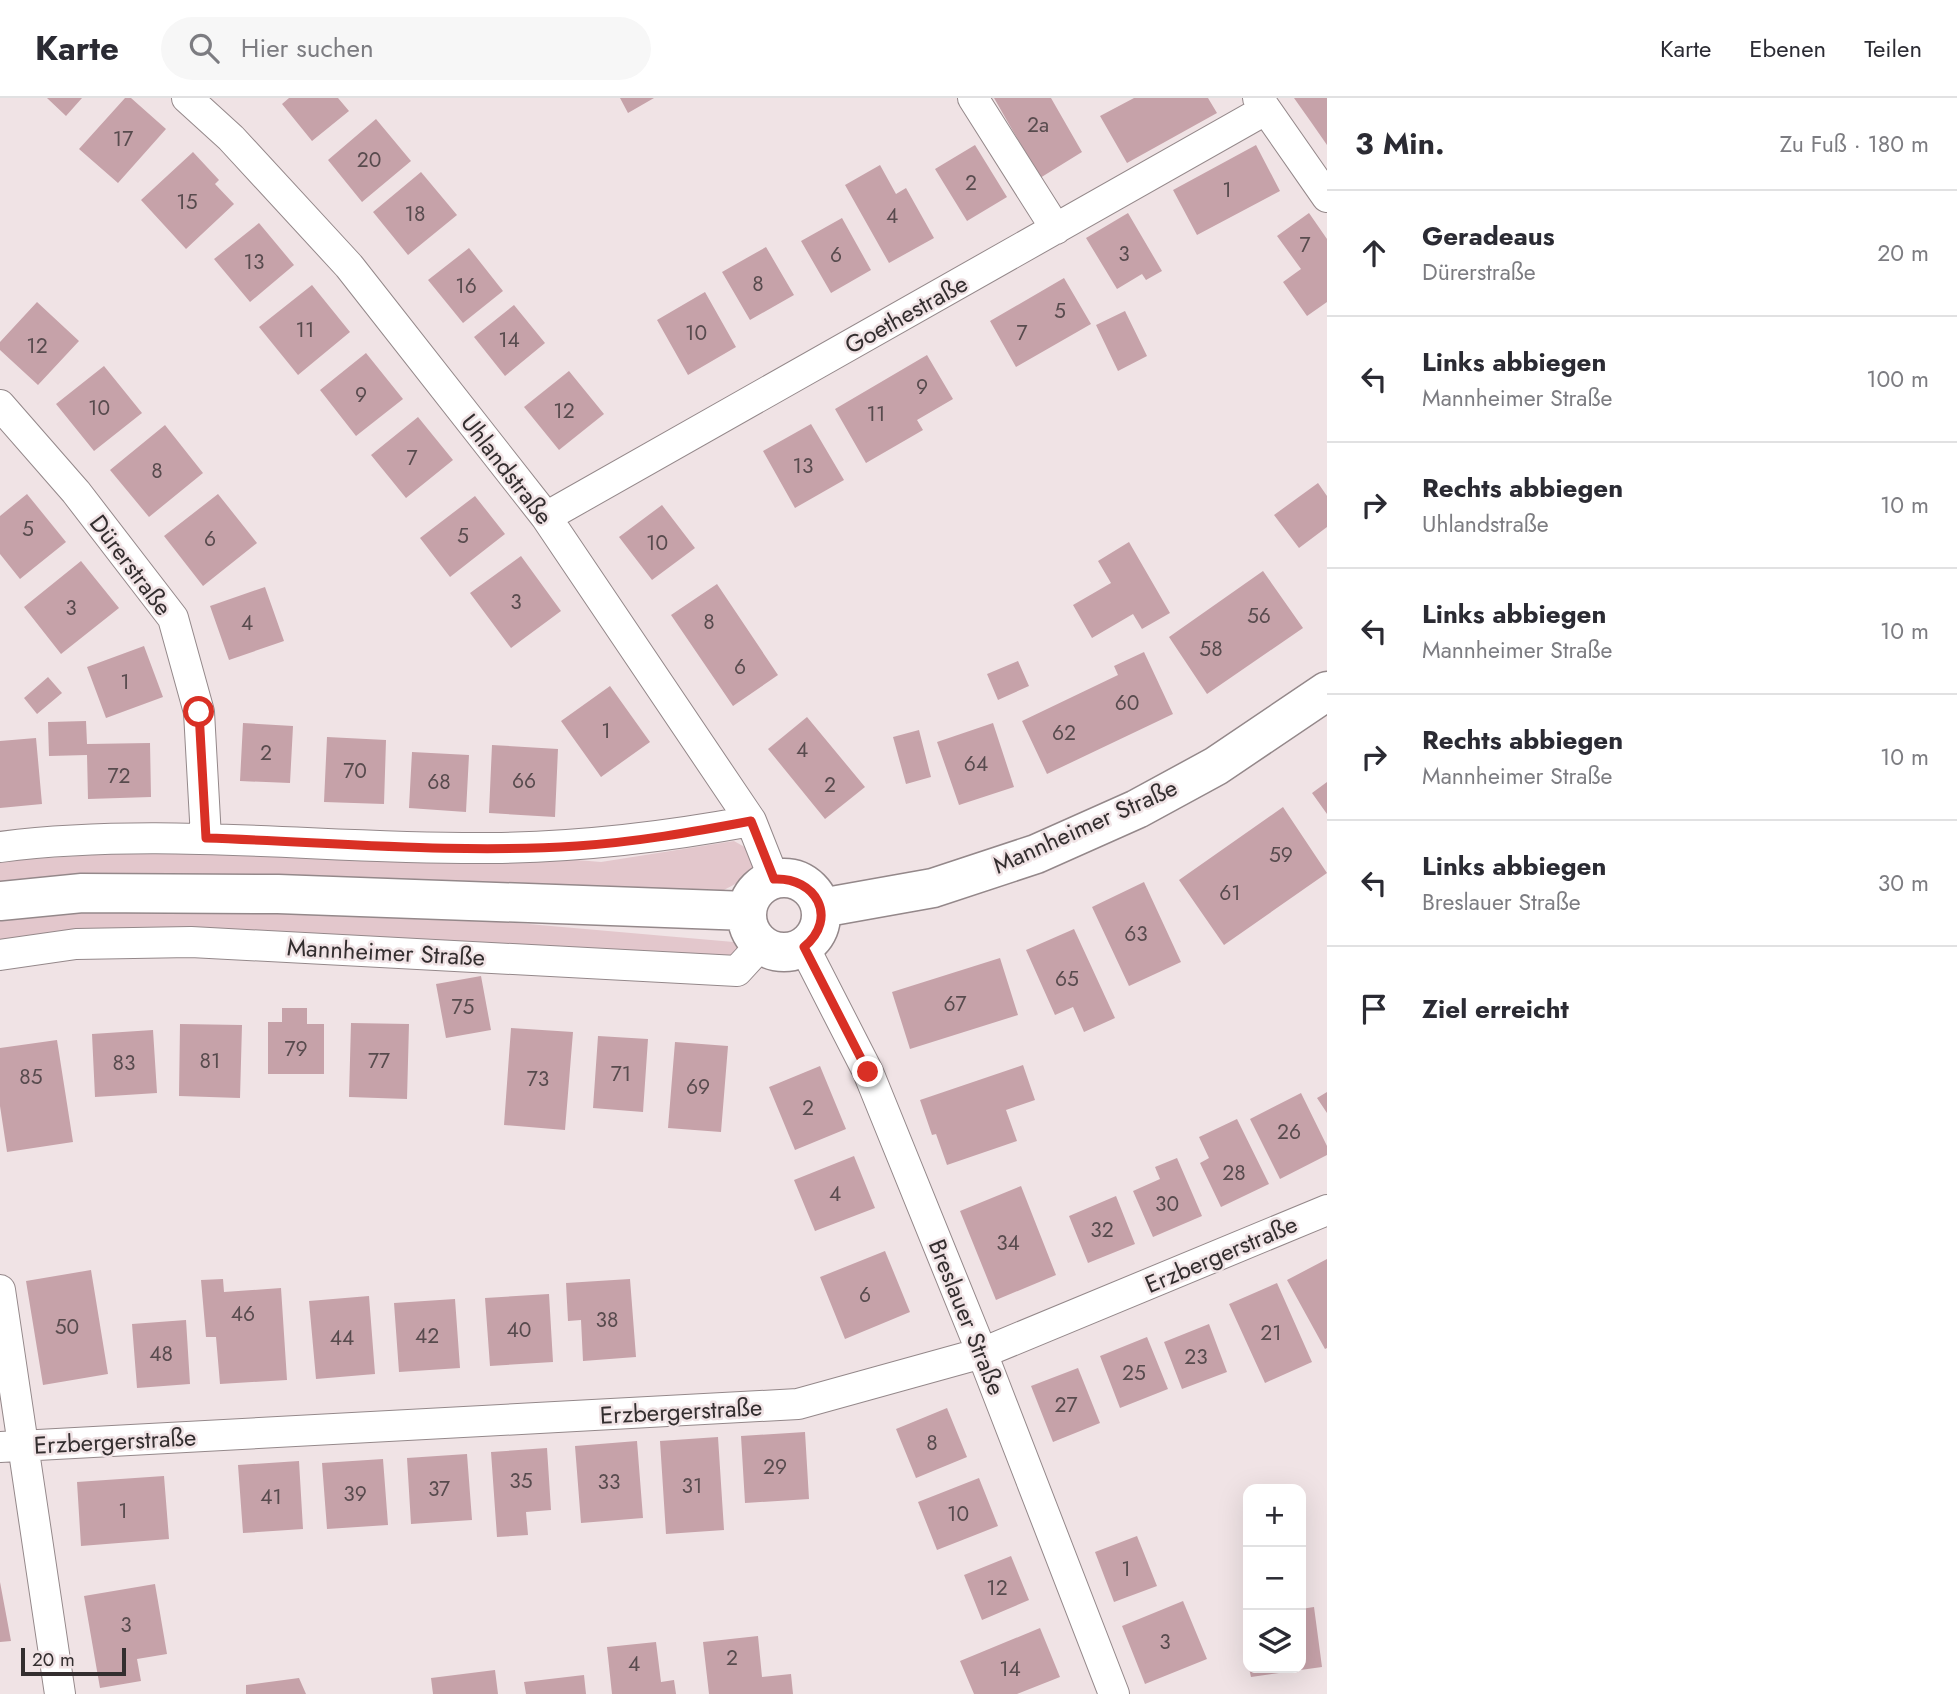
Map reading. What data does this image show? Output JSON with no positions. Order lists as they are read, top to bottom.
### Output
{
  "streets": {
    "main road": ["Mannheimer Straße"],
    "street": [
      "Goethestraße",
      "Uhlandstraße",
      "Dürerstraße",
      "Erzbergerstraße",
      "Breslauer Straße"
    ]
  },
  "crossings": [
    ["Goethestraße", "Uhlandstraße"],
    ["Uhlandstraße", "Mannheimer Straße"],
    ["Uhlandstraße", "Breslauer Straße"],
    ["Mannheimer Straße", "Breslauer Straße"],
    ["Erzbergerstraße", "Breslauer Straße"]
  ],
  "house_numbers": [
    "2a",
    "17",
    "20",
    "2",
    "1",
    "15",
    "18",
    "4",
    "7",
    "3",
    "6",
    "13",
    "8",
    "16",
    "5",
    "11",
    "10",
    "7",
    "14",
    "12",
    "9",
    "9",
    "10",
    "12",
    "11",
    "7",
    "13",
    "8",
    "5",
    "5",
    "6",
    "10",
    "3",
    "3",
    "56",
    "8",
    "4",
    "58",
    "6",
    "1",
    "60",
    "1",
    "62",
    "4",
    "2",
    "64",
    "70",
    "72",
    "66",
    "68",
    "2",
    "59",
    "61",
    "63",
    "65",
    "67",
    "75",
    "79",
    "81",
    "77",
    "83",
    "71",
    "85",
    "73",
    "69",
    "2",
    "26",
    "28",
    "4",
    "30",
    "32",
    "34",
    "6",
    "46",
    "38",
    "50",
    "40",
    "21",
    "42",
    "44",
    "48",
    "23",
    "25",
    "27",
    "8",
    "29",
    "35",
    "33",
    "31",
    "37",
    "39",
    "41",
    "1",
    "10",
    "1",
    "12",
    "3",
    "3",
    "2",
    "4",
    "14"
  ],
  "scale_bar": "20 m",
  "page": {
    "header": "Karte",
    "search": "Hier suchen",
    "nav": ["Karte", "Ebenen", "Teilen"],
    "heading": ["3 Min.", "Zu Fuß · 180 m"],
    "list": [
      ["Geradeaus", "Dürerstraße", "20 m"],
      ["Links abbiegen", "Mannheimer Straße", "100 m"],
      ["Rechts abbiegen", "Uhlandstraße", "10 m"],
      ["Links abbiegen", "Mannheimer Straße", "10 m"],
      ["Rechts abbiegen", "Mannheimer Straße", "10 m"],
      ["Links abbiegen", "Breslauer Straße", "30 m"],
      "Ziel erreicht"
    ],
    "map_buttons": ["+", "−"],
    "scale": "20 m"
  }
}
